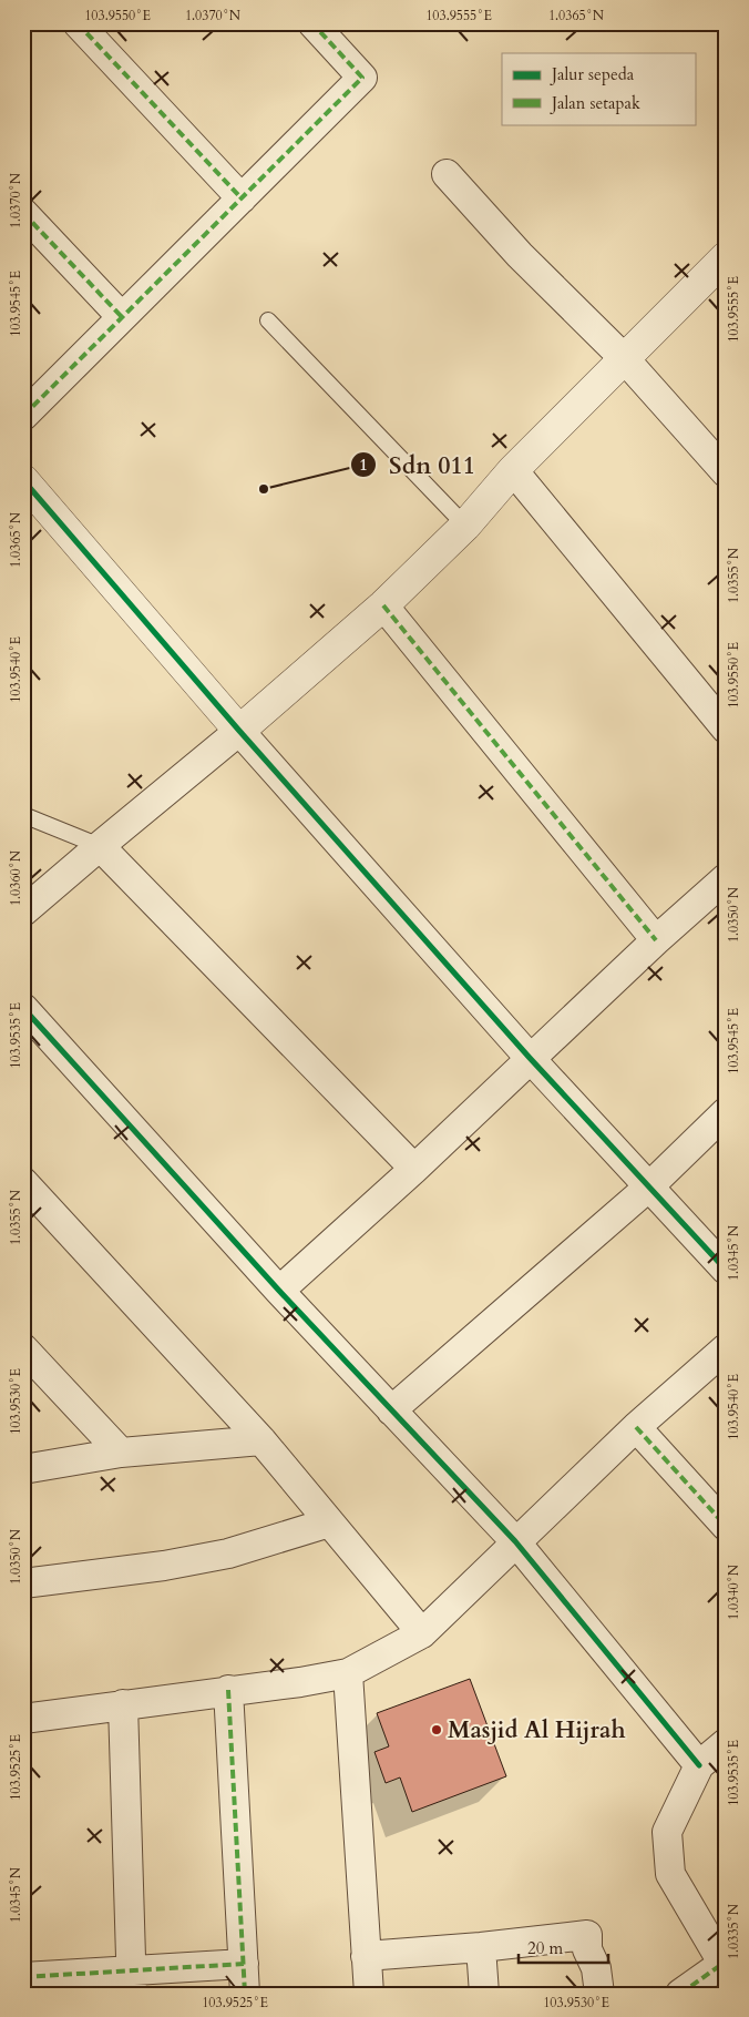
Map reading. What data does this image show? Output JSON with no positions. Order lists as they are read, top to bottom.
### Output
{
  "places": ["Sdn 011", "Masjid Al Hijrah"],
  "legend": ["Jalur sepeda", "Jalan setapak"],
  "scale_bar": "20 m",
  "coordinates": [
    "103.9550°E",
    "1.0370°N",
    "103.9555°E",
    "1.0365°N",
    "103.9545°E",
    "1.0355°N",
    "103.9540°E",
    "1.0360°N",
    "1.0350°N",
    "103.9535°E",
    "1.0345°N",
    "103.9530°E",
    "1.0340°N",
    "103.9525°E",
    "1.0335°N"
  ]
}
